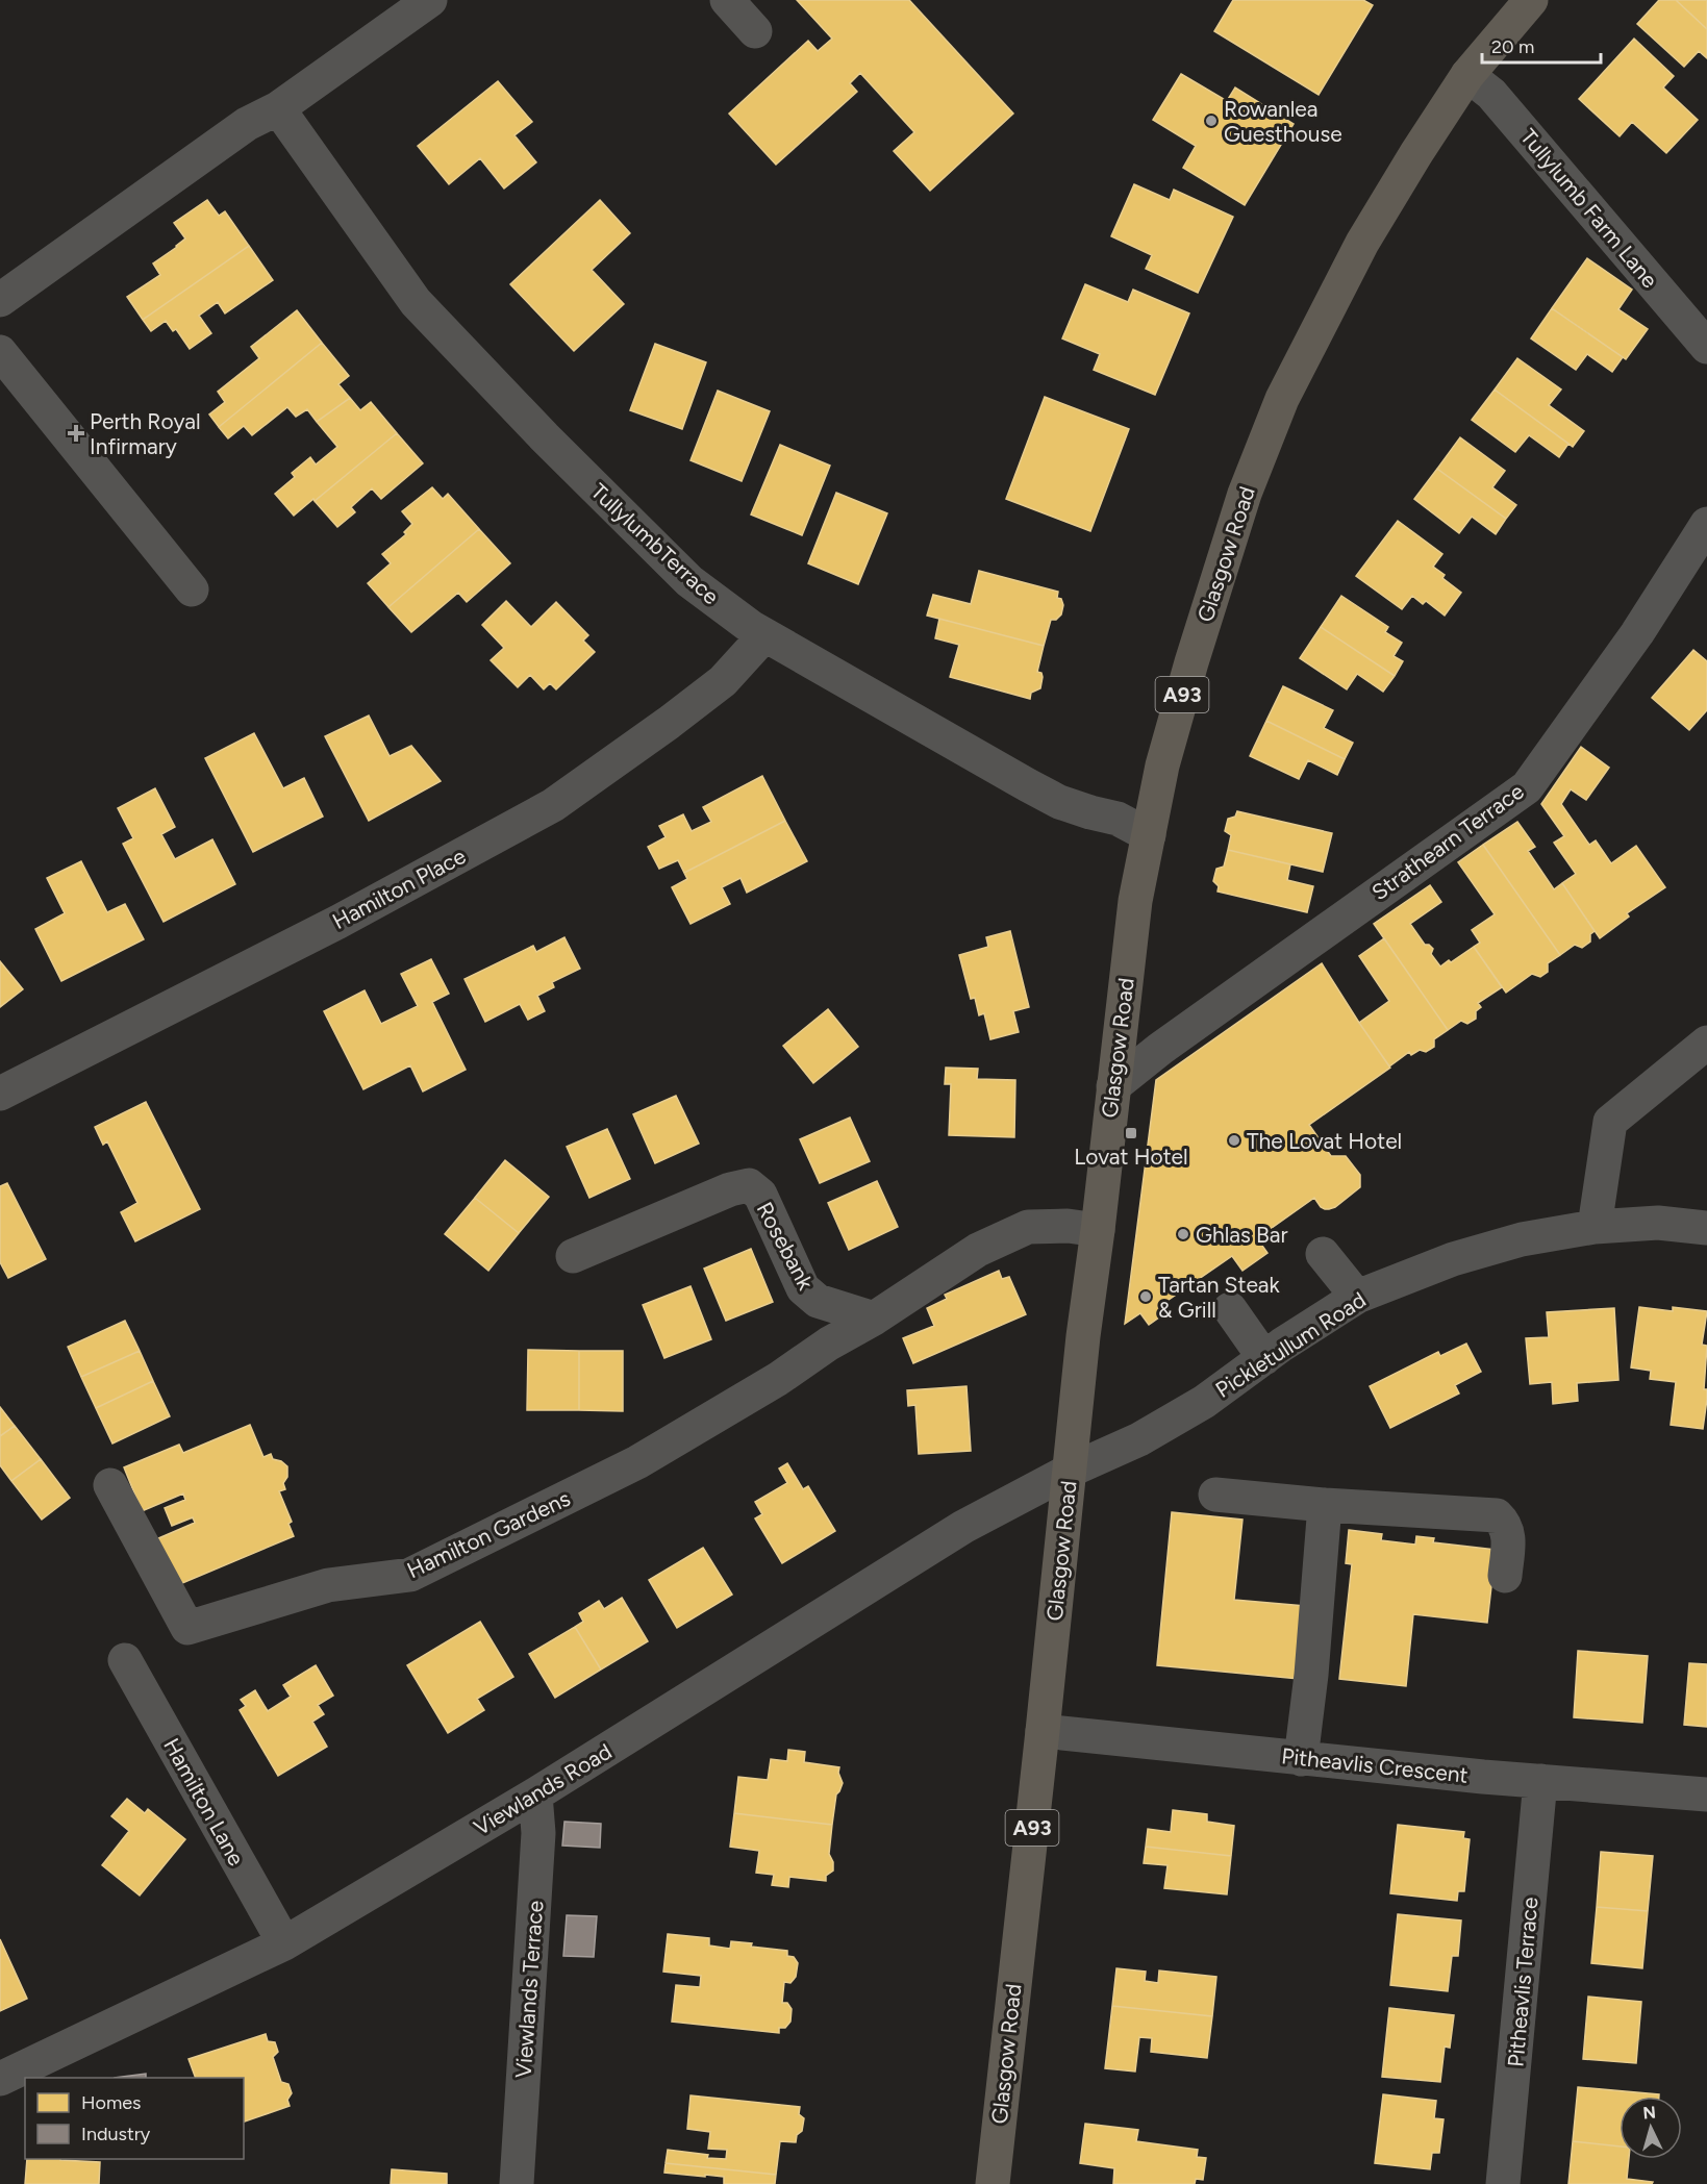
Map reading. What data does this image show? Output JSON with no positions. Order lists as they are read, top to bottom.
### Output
{
  "streets": {
    "main road": ["Glasgow Road", "A93"],
    "street": [
      "Tullylumb Farm Lane",
      "TullylumbTerrace",
      "Strathearn Terrace",
      "Hamilton Place",
      "Rosebank",
      "Pickletullum Road",
      "Hamilton Gardens",
      "Pitheavlis Crescent",
      "Viewlands Road",
      "Hamilton Lane",
      "Pitheavlis Terrace",
      "Viewlands Terrace"
    ]
  },
  "crossings": [
    ["Tullylumb Farm Lane", "Glasgow Road"],
    ["TullylumbTerrace", "Glasgow Road"],
    ["TullylumbTerrace", "Hamilton Place"],
    ["Glasgow Road", "Strathearn Terrace"],
    ["Glasgow Road", "Pickletullum Road"],
    ["Glasgow Road", "Pitheavlis Crescent"],
    ["Glasgow Road", "Viewlands Road"],
    ["Rosebank", "Hamilton Gardens"],
    ["Pickletullum Road", "Viewlands Road"],
    ["Pitheavlis Crescent", "Pitheavlis Terrace"],
    ["Viewlands Road", "Hamilton Lane"],
    ["Viewlands Road", "Viewlands Terrace"]
  ],
  "places": {
    "other": [
      "Rowanlea Guesthouse",
      "The Lovat Hotel",
      "Ghlas Bar",
      "Tartan Steak & Grill"
    ],
    "health": ["Perth Royal Infirmary"],
    "transit": ["Lovat Hotel"]
  },
  "legend": ["Homes", "Industry"],
  "scale_bar": "20 m",
  "north": "top"
}
